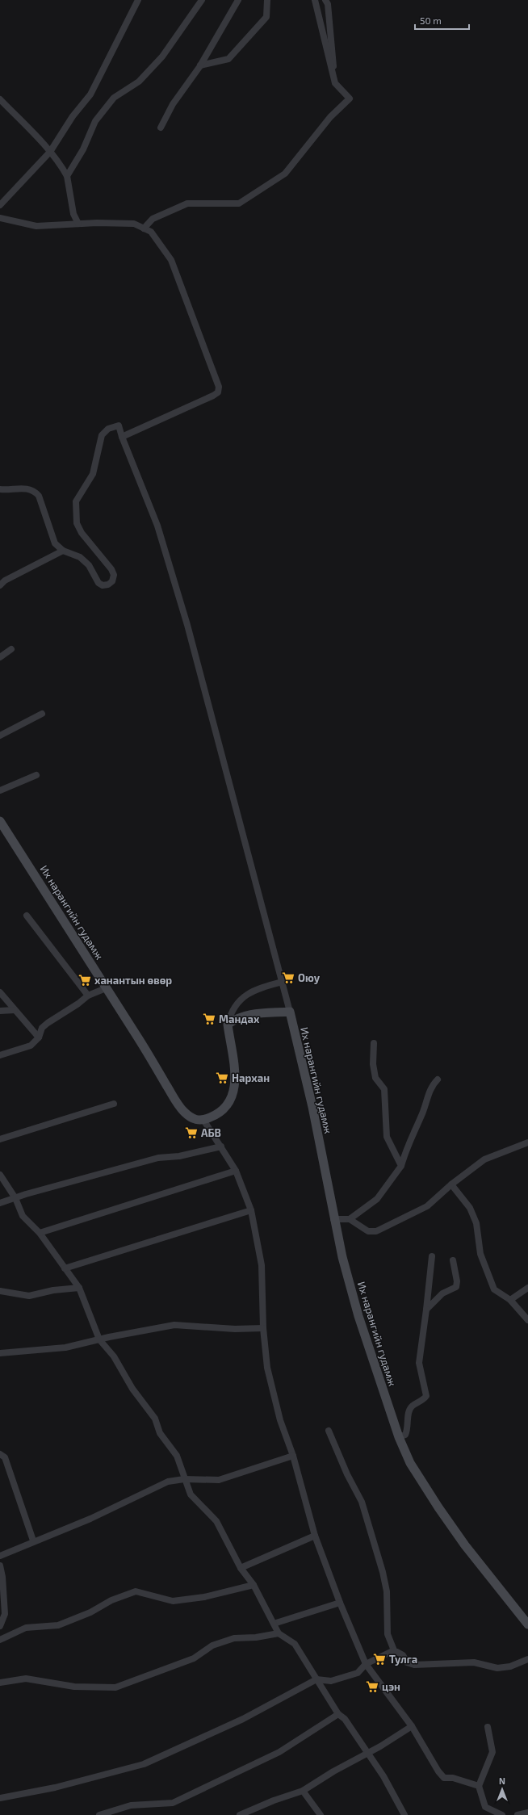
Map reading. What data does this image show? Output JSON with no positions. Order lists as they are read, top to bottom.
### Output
{
  "streets": {
    "main road": ["Их нарангийн гудамж"]
  },
  "places": {
    "supermarket": [
      "Оюу",
      "ханантын өвөр",
      "Мандах",
      "Нархан",
      "АБВ",
      "Тулга",
      "цэн"
    ]
  },
  "scale_bar": "50 m",
  "north": "top"
}
